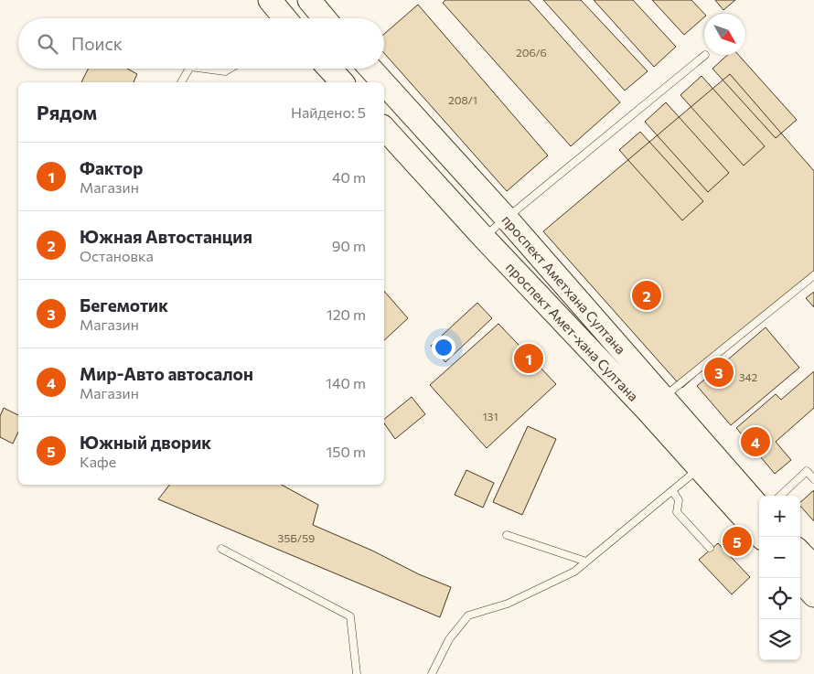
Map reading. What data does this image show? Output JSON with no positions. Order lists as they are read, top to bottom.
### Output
{
  "streets": {
    "main road": ["проспект Аметхана Султана", "проспект Амет-хана Султана"]
  },
  "crossings": [
    ["проспект Аметхана Султана", "проспект Амет-хана Султана"]
  ],
  "house_numbers": [
    "206/6",
    "208/1",
    "342",
    "131",
    "35Б/59"
  ],
  "north": "bottom right",
  "page": {
    "search": "Поиск",
    "heading": ["Рядом", "Найдено: 5"],
    "list": [
      {
        "mark": "1",
        "name": "Фактор",
        "note": "Магазин",
        "value": "40 m"
      },
      {
        "mark": "2",
        "name": "Южная Автостанция",
        "note": "Остановка",
        "value": "90 m"
      },
      {
        "mark": "3",
        "name": "Бегемотик",
        "note": "Магазин",
        "value": "120 m"
      },
      {
        "mark": "4",
        "name": "Мир-Авто автосалон",
        "note": "Магазин",
        "value": "140 m"
      },
      {
        "mark": "5",
        "name": "Южный дворик",
        "note": "Кафе",
        "value": "150 m"
      }
    ],
    "pins": [
      "2",
      "1",
      "3",
      "4",
      "5"
    ],
    "map_buttons": ["+", "−"]
  }
}
